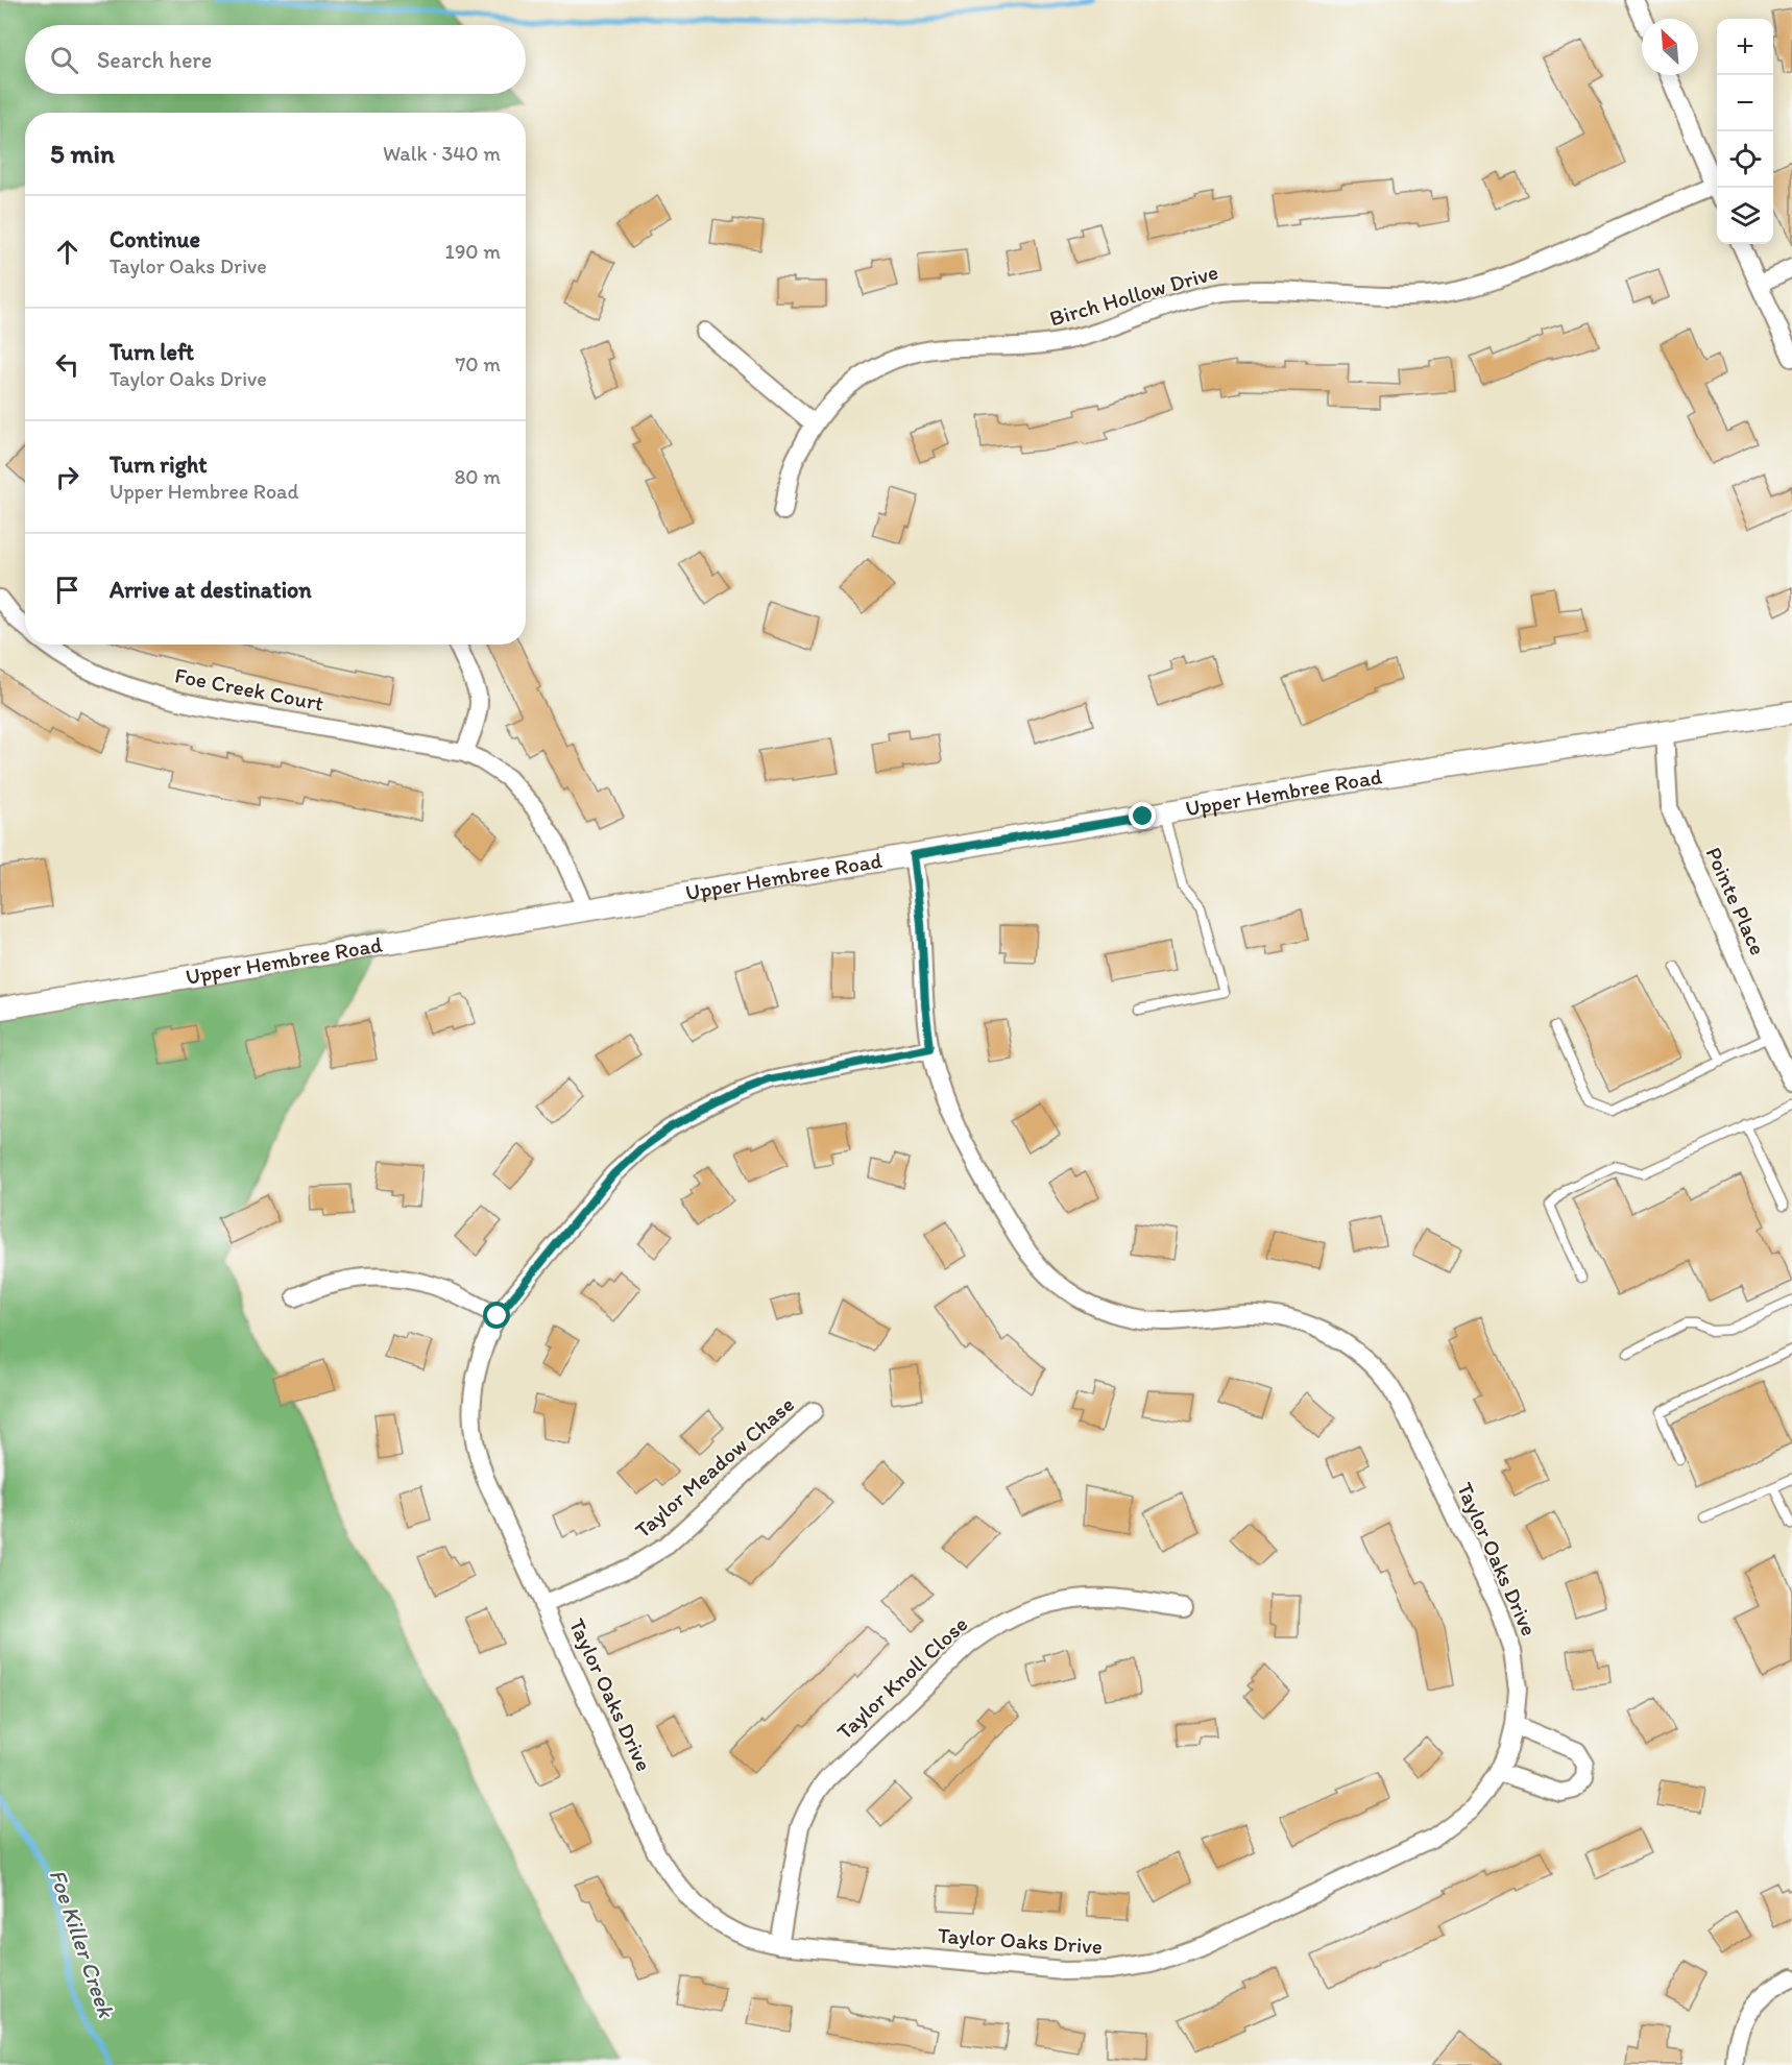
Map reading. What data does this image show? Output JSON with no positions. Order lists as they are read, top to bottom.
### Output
{
  "streets": {
    "street": [
      "Birch Hollow Drive",
      "Foe Creek Court",
      "Upper Hembree Road",
      "Pointe Place",
      "Taylor Meadow Chase",
      "Taylor Oaks Drive",
      "Taylor Knoll Close"
    ]
  },
  "crossings": [
    ["Foe Creek Court", "Upper Hembree Road"],
    ["Upper Hembree Road", "Pointe Place"],
    ["Upper Hembree Road", "Taylor Oaks Drive"],
    ["Taylor Meadow Chase", "Taylor Oaks Drive"],
    ["Taylor Oaks Drive", "Taylor Knoll Close"]
  ],
  "water": ["Foe Killer Creek"],
  "north": "top left",
  "page": {
    "map_buttons": ["+", "−"],
    "search": "Search here",
    "heading": ["5 min", "Walk · 340 m"],
    "list": [
      ["Continue", "Taylor Oaks Drive", "190 m"],
      ["Turn left", "Taylor Oaks Drive", "70 m"],
      ["Turn right", "Upper Hembree Road", "80 m"],
      "Arrive at destination"
    ]
  }
}
